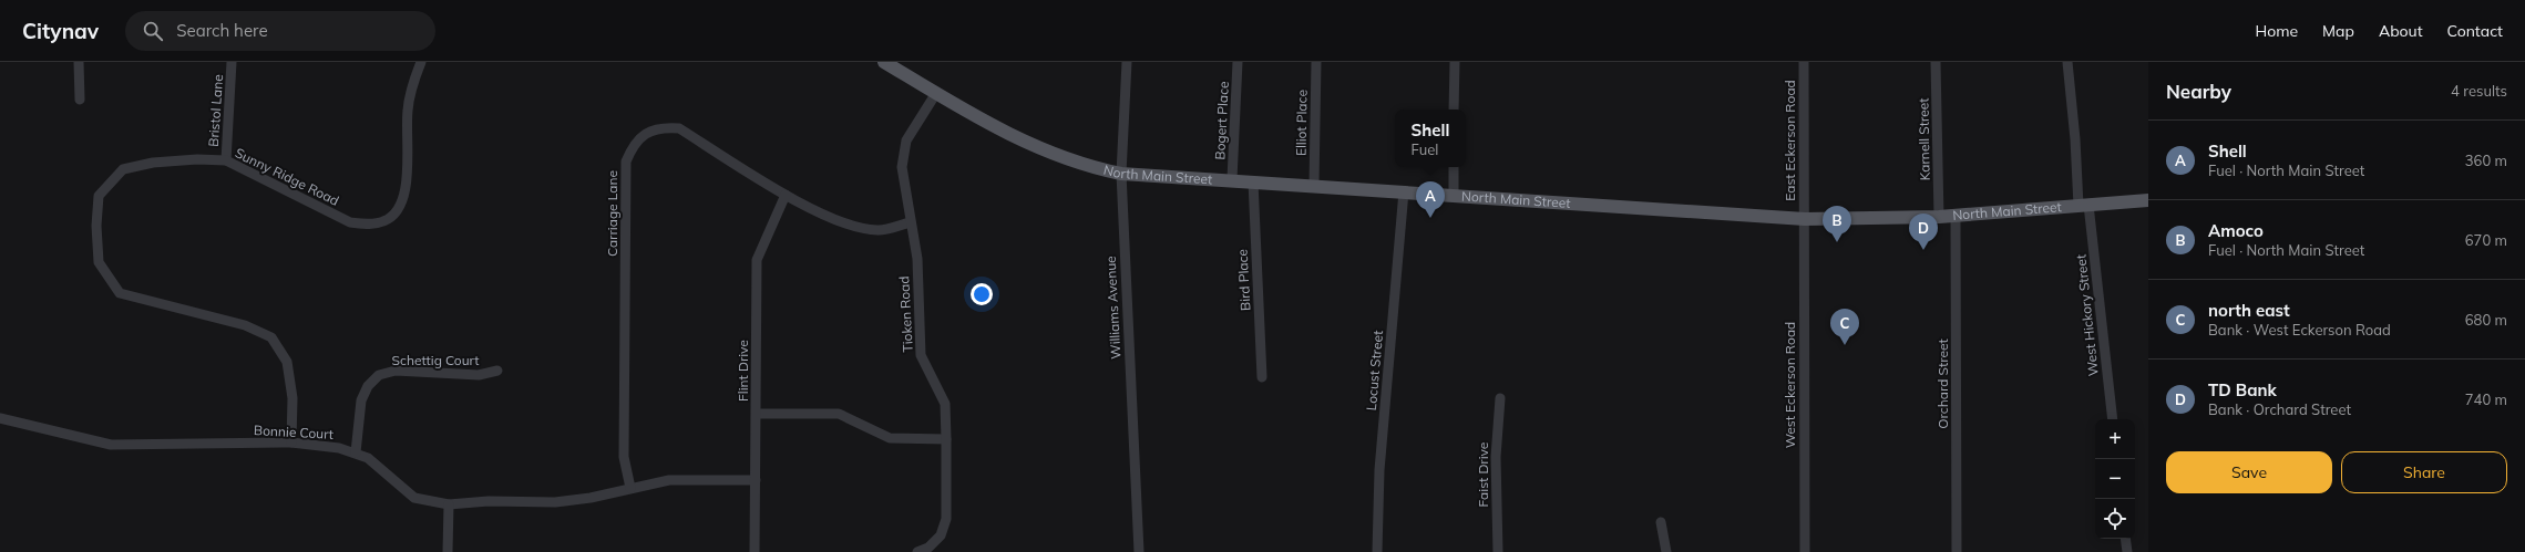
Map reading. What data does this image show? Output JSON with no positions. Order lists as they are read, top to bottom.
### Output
{
  "streets": {
    "main road": ["North Main Street"],
    "street": [
      "Bristol Lane",
      "Bogert Place",
      "Elliot Place",
      "Karnell Street",
      "East Eckerson Road",
      "Sunny Ridge Road",
      "Carriage Lane",
      "Bird Place",
      "Williams Avenue",
      "Tioken Road",
      "West Hickory Street",
      "Schettig Court",
      "Flint Drive",
      "Locust Street",
      "Orchard Street",
      "West Eckerson Road",
      "Bonnie Court",
      "Faist Drive"
    ]
  },
  "crossings": [
    ["Bristol Lane", "Sunny Ridge Road"],
    ["Bogert Place", "North Main Street"],
    ["Elliot Place", "North Main Street"],
    ["Karnell Street", "North Main Street"],
    ["East Eckerson Road", "North Main Street"],
    ["East Eckerson Road", "West Eckerson Road"],
    ["North Main Street", "Bird Place"],
    ["North Main Street", "Williams Avenue"],
    ["North Main Street", "Tioken Road"],
    ["North Main Street", "West Hickory Street"],
    ["North Main Street", "Locust Street"],
    ["North Main Street", "Orchard Street"],
    ["North Main Street", "West Eckerson Road"],
    ["Sunny Ridge Road", "Bonnie Court"],
    ["Carriage Lane", "Tioken Road"],
    ["Carriage Lane", "Flint Drive"],
    ["Carriage Lane", "Bonnie Court"],
    ["Schettig Court", "Bonnie Court"],
    ["Flint Drive", "Bonnie Court"]
  ],
  "page": {
    "header": "Citynav",
    "search": "Search here",
    "nav": [
      "Home",
      "Map",
      "About",
      "Contact"
    ],
    "heading": ["Nearby", "4 results"],
    "popup": ["Shell", "Fuel"],
    "list": [
      {
        "mark": "A",
        "name": "Shell",
        "note": "Fuel · North Main Street",
        "value": "360 m"
      },
      {
        "mark": "B",
        "name": "Amoco",
        "note": "Fuel · North Main Street",
        "value": "670 m"
      },
      {
        "mark": "C",
        "name": "north east",
        "note": "Bank · West Eckerson Road",
        "value": "680 m"
      },
      {
        "mark": "D",
        "name": "TD Bank",
        "note": "Bank · Orchard Street",
        "value": "740 m"
      }
    ],
    "pins": [
      "A",
      "B",
      "D",
      "C"
    ],
    "map_buttons": ["+", "−"],
    "buttons": ["Save", "Share"]
  }
}
